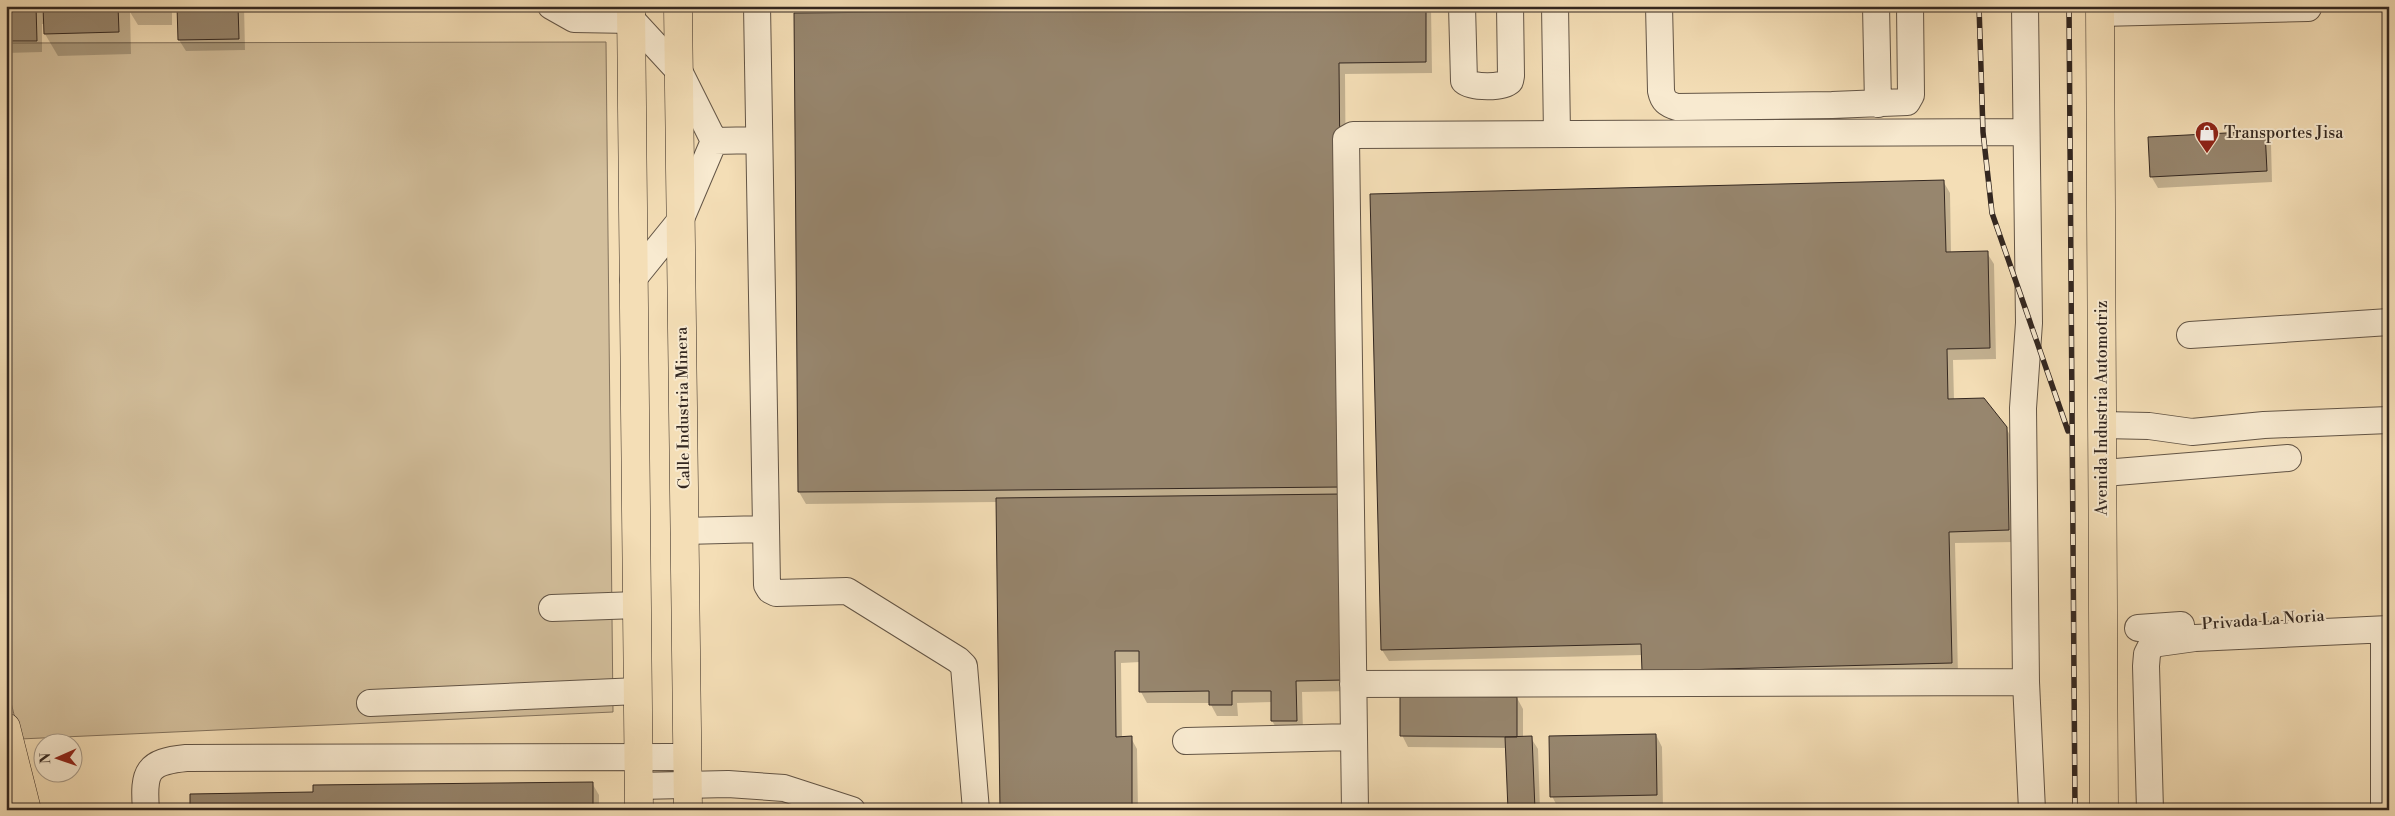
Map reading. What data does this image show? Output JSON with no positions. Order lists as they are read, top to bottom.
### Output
{
  "streets": {
    "main road": ["Calle Industria Minera", "Avenida Industria Automotriz"],
    "street": ["Privada La Noria"]
  },
  "places": {
    "shop": ["Transportes Jisa"]
  },
  "north": "left"
}
